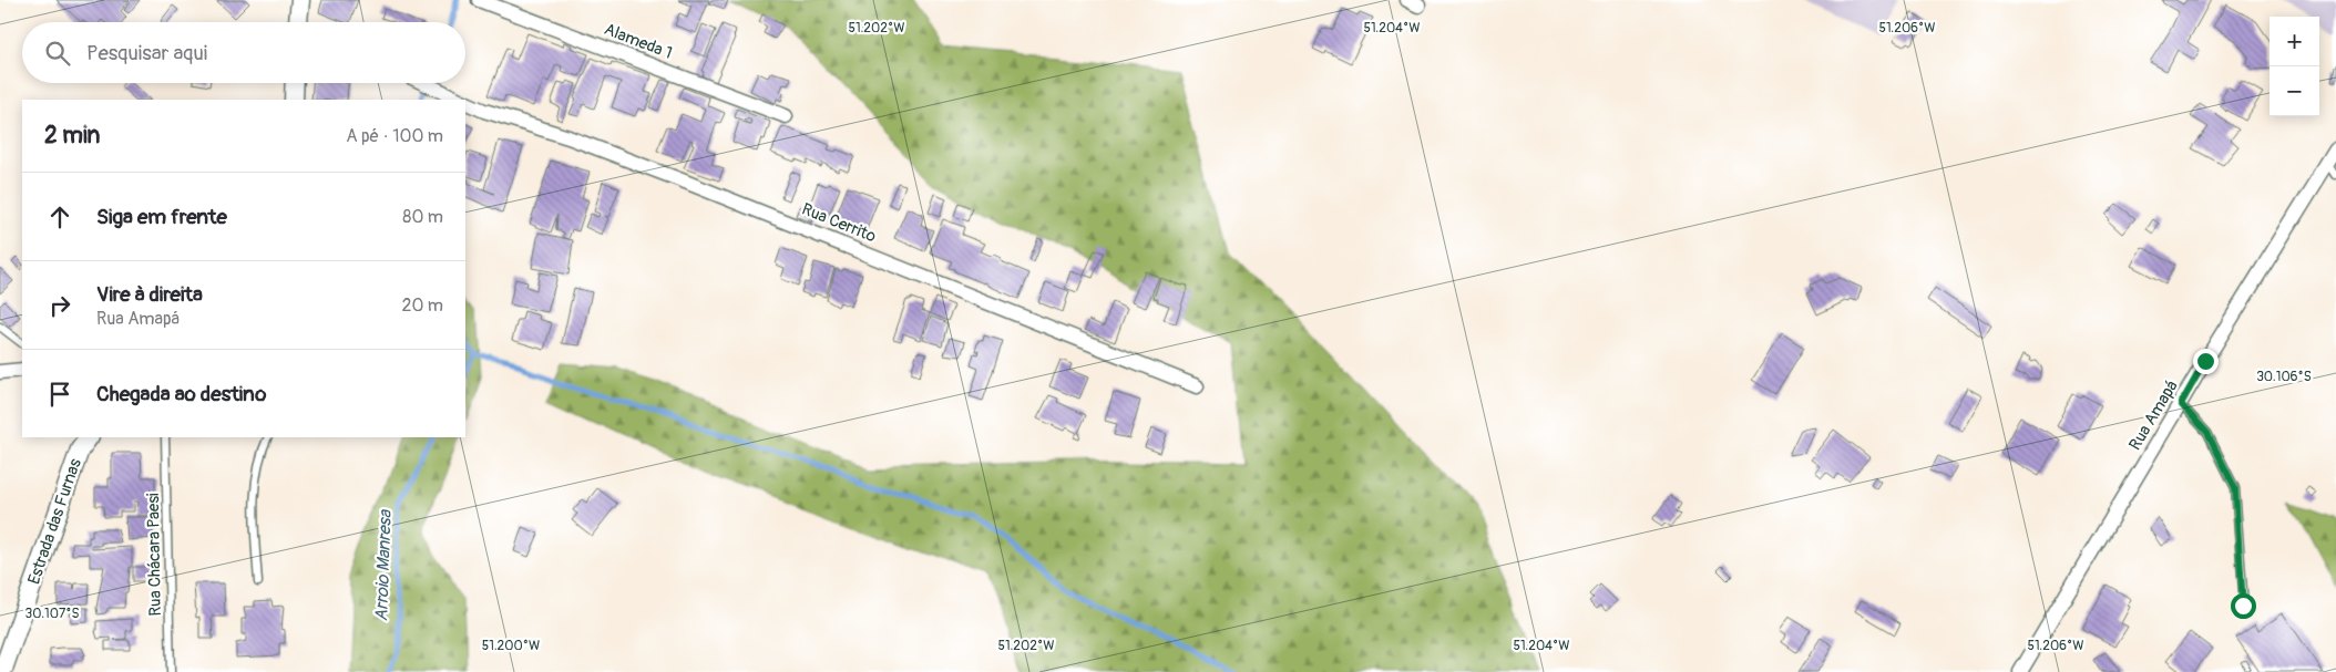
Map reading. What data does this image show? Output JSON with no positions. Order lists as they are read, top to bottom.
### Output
{
  "streets": {
    "street": [
      "Alameda 1",
      "Rua Cerrito",
      "Rua Amapá",
      "Estrada das Furnas"
    ],
    "lane": ["Rua Chácara Paesi"]
  },
  "water": ["Arroio Manresa"],
  "page": {
    "map_buttons": ["+", "−"],
    "search": "Pesquisar aqui",
    "heading": ["2 min", "A pé · 100 m"],
    "list": [
      ["Siga em frente", "80 m"],
      ["Vire à direita", "Rua Amapá", "20 m"],
      "Chegada ao destino"
    ]
  },
  "coordinates": [
    "51.202°W",
    "51.204°W",
    "51.206°W",
    "30.106°S",
    "30.107°S",
    "51.200°W"
  ]
}
